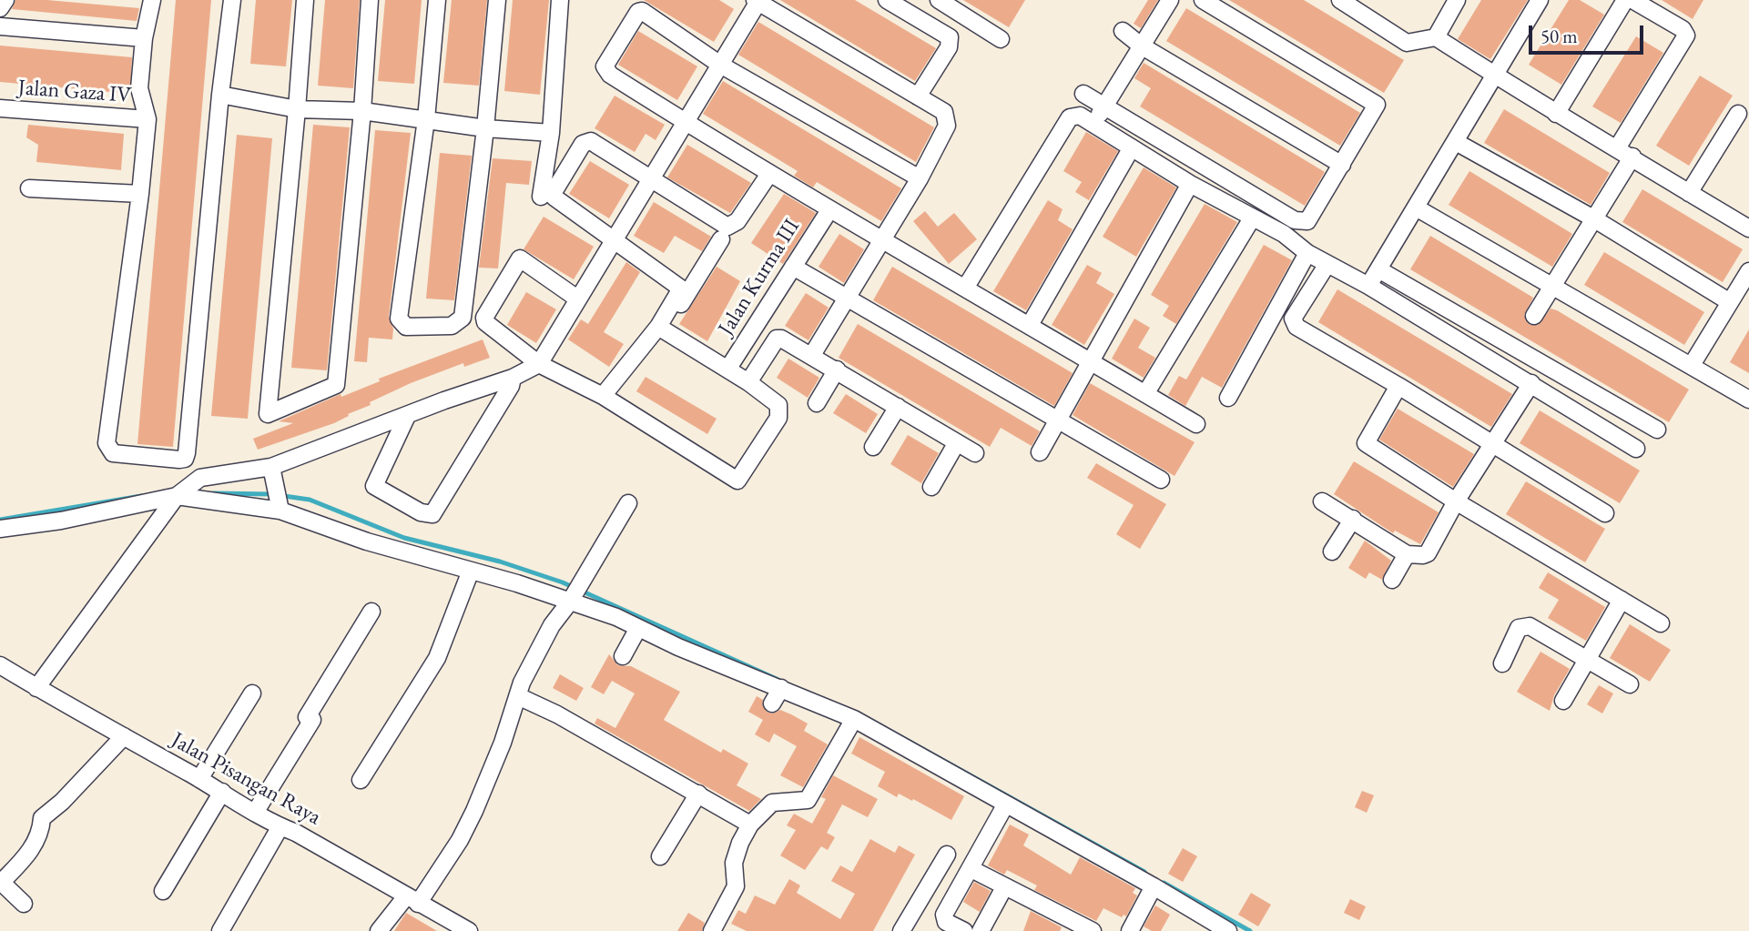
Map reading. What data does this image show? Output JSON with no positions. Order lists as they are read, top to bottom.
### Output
{
  "streets": {
    "street": ["Jalan Gaza IV", "Jalan Kurma III", "Jalan Pisangan Raya"]
  },
  "scale_bar": "50 m"
}
